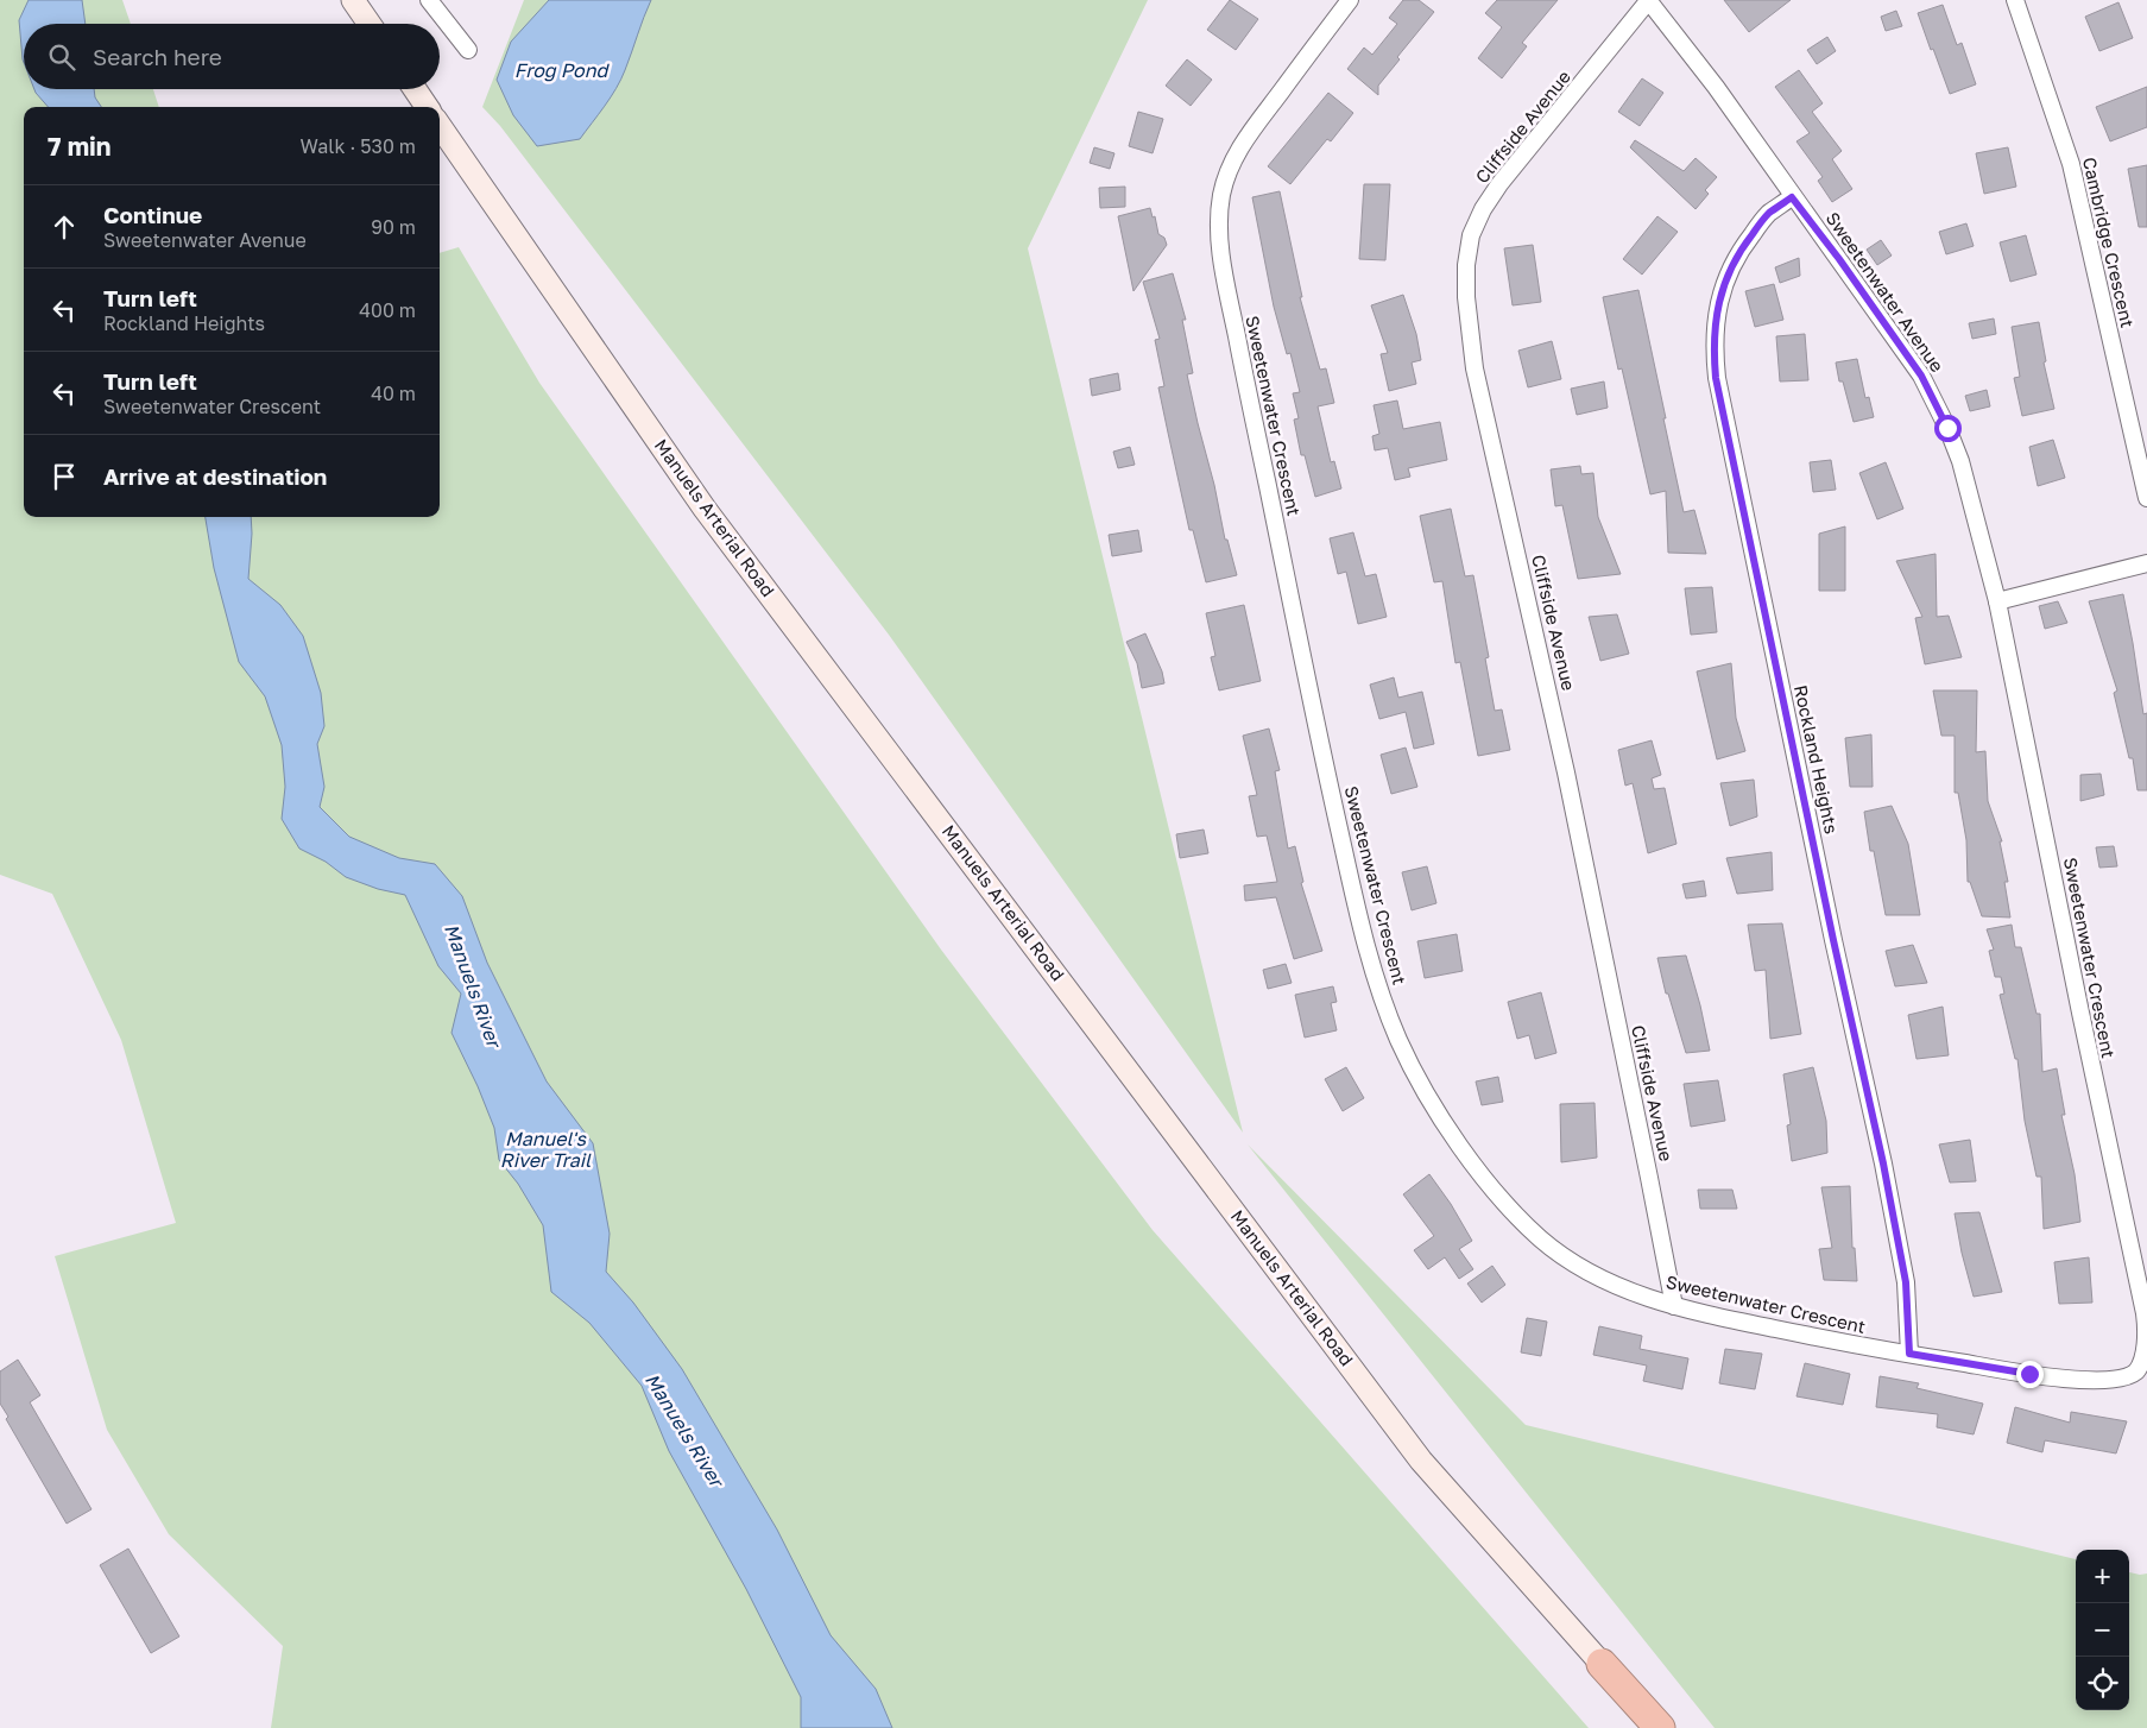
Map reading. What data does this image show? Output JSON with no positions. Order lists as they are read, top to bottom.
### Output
{
  "streets": {
    "main road": ["Manuels Arterial Road"],
    "street": [
      "Cliffside Avenue",
      "Cambridge Crescent",
      "Sweetenwater Avenue",
      "Sweetenwater Crescent",
      "Rockland Heights"
    ]
  },
  "crossings": [
    ["Cliffside Avenue", "Sweetenwater Avenue"],
    ["Cliffside Avenue", "Sweetenwater Crescent"],
    ["Sweetenwater Avenue", "Sweetenwater Crescent"],
    ["Sweetenwater Avenue", "Rockland Heights"],
    ["Sweetenwater Crescent", "Rockland Heights"]
  ],
  "water": ["Frog Pond", "Manuels River", "Manuel's River Trail"],
  "page": {
    "search": "Search here",
    "heading": ["7 min", "Walk · 530 m"],
    "list": [
      ["Continue", "Sweetenwater Avenue", "90 m"],
      ["Turn left", "Rockland Heights", "400 m"],
      ["Turn left", "Sweetenwater Crescent", "40 m"],
      "Arrive at destination"
    ],
    "map_buttons": ["+", "−"]
  }
}
